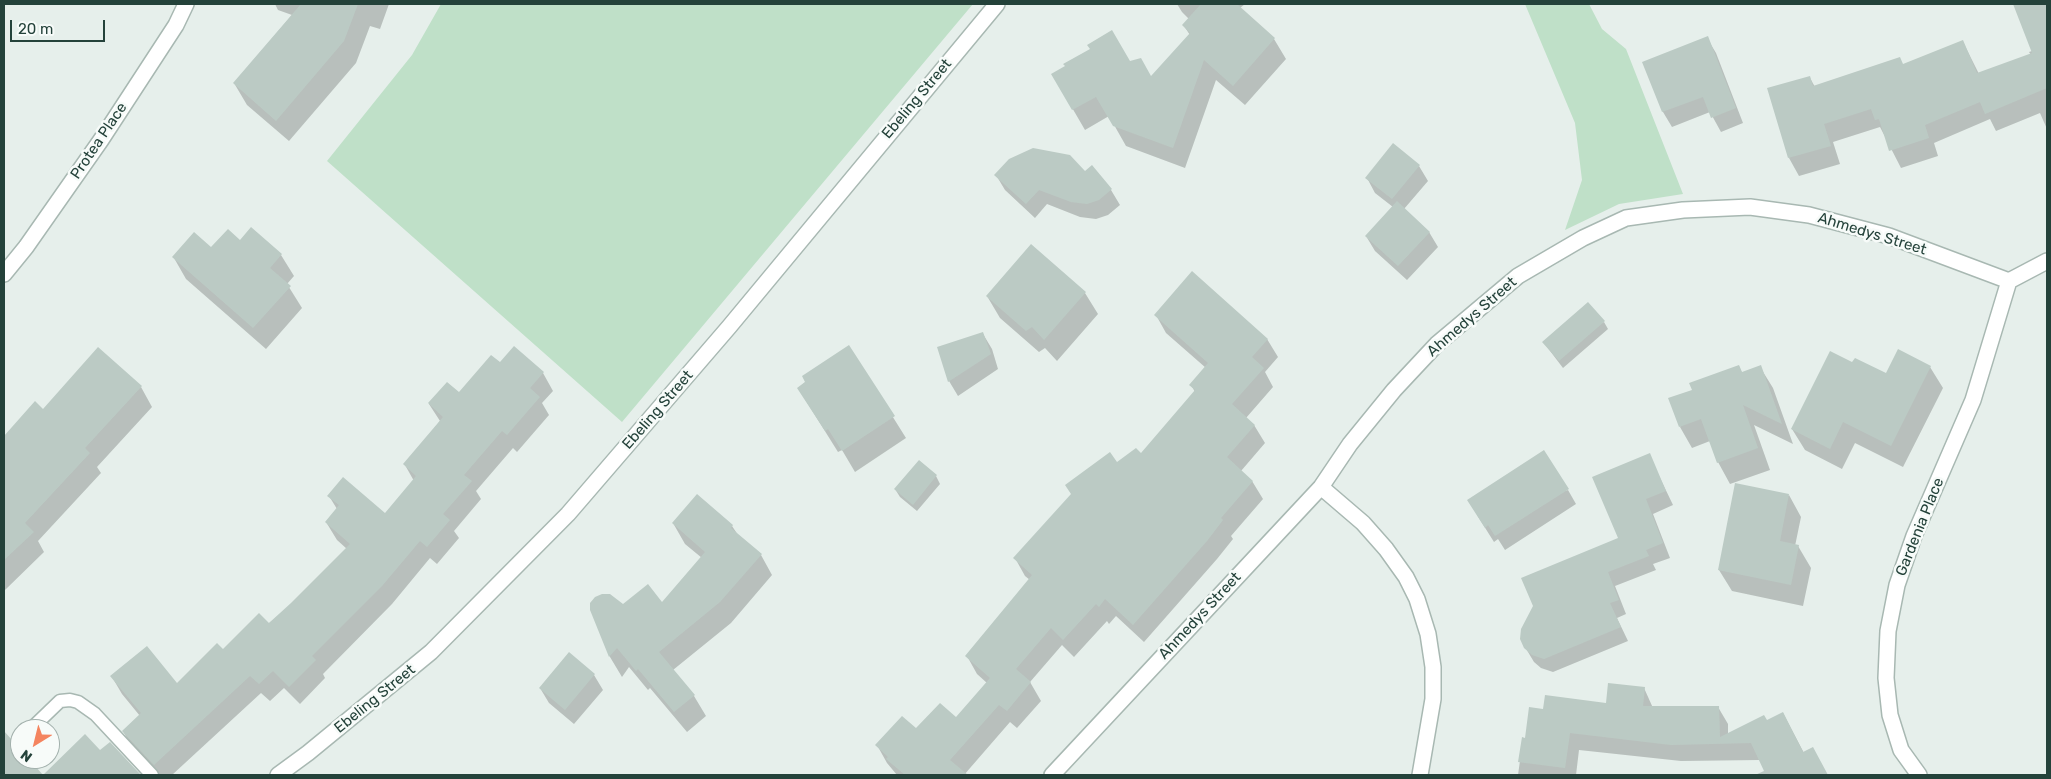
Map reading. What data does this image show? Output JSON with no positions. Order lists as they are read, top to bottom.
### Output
{
  "streets": {
    "street": [
      "Ebeling Street",
      "Protea Place",
      "Ahmedys Street",
      "Gardenia Place"
    ]
  },
  "crossings": [
    ["Ahmedys Street", "Gardenia Place"]
  ],
  "scale_bar": "20 m",
  "north": "bottom left"
}
